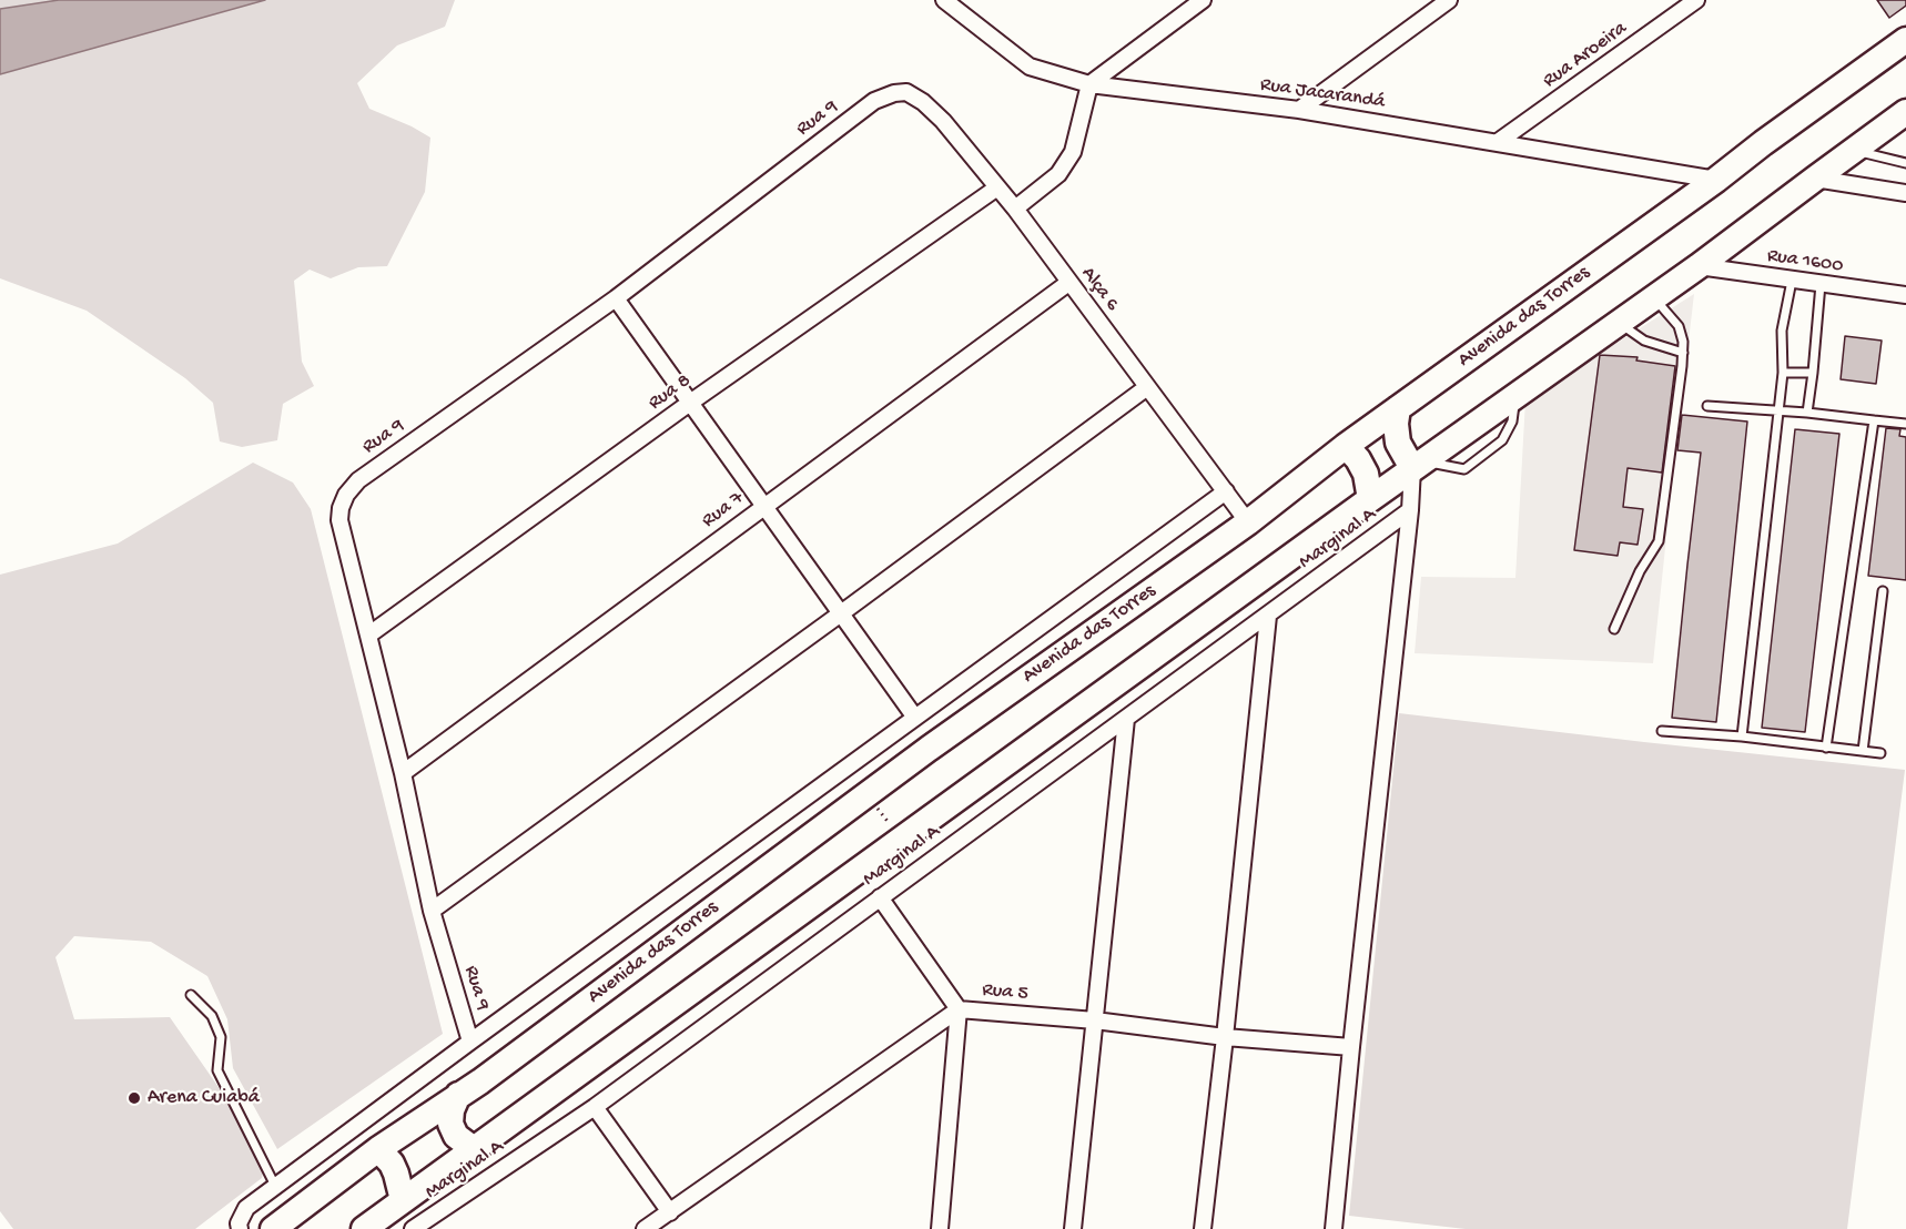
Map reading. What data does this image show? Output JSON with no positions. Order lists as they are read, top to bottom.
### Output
{
  "streets": {
    "main road": ["Avenida das Torres"],
    "street": [
      "Rua Aroeira",
      "Rua Jacarandá",
      "Rua 9",
      "Rua 1600",
      "Alça 6",
      "Rua 8",
      "Rua 7",
      "Marginal A",
      "Rua 5"
    ]
  },
  "crossings": [
    ["Rua Aroeira", "Rua Jacarandá"],
    ["Rua Jacarandá", "Avenida das Torres"],
    ["Rua 9", "Alça 6"],
    ["Rua 9", "Rua 8"],
    ["Rua 9", "Rua 7"],
    ["Alça 6", "Avenida das Torres"],
    ["Alça 6", "Rua 8"],
    ["Alça 6", "Rua 7"]
  ],
  "places": ["Arena Cuiabá"]
}
